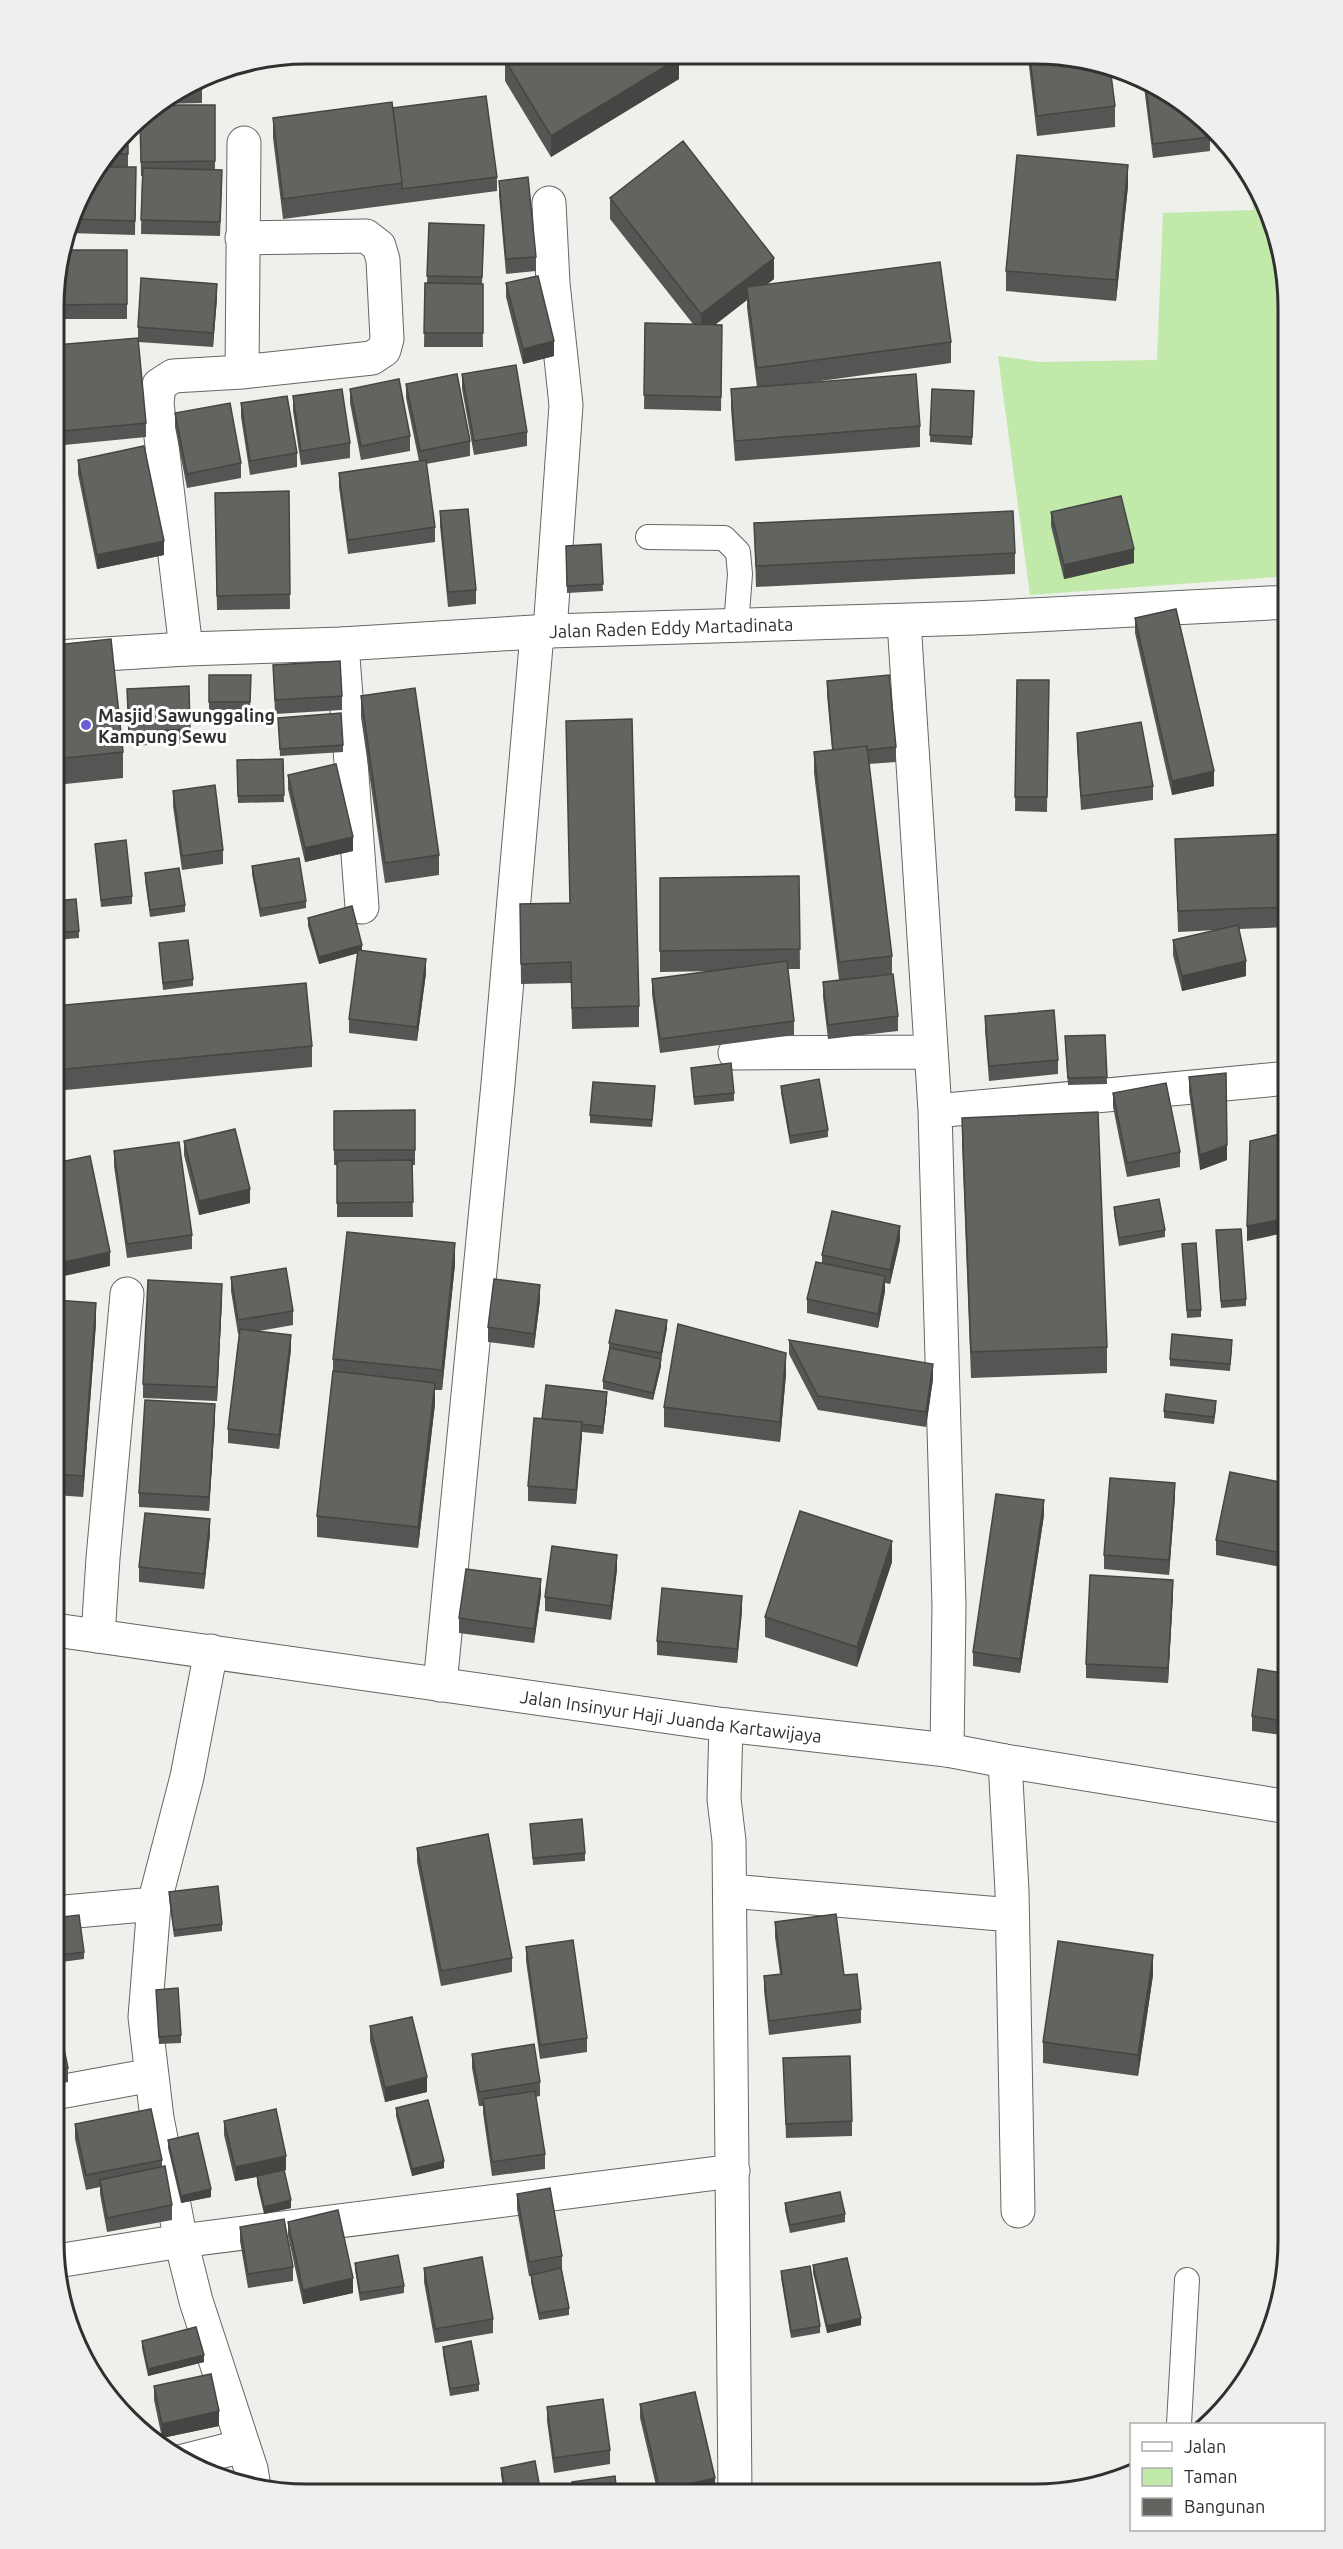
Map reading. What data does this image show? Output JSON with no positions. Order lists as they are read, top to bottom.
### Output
{
  "streets": {
    "street": ["Jalan Raden Eddy Martadinata", "Jalan Insinyur Haji Juanda Kartawijaya"]
  },
  "places": ["Masjid Sawunggaling Kampung Sewu"],
  "legend": ["Jalan", "Taman", "Bangunan"]
}
